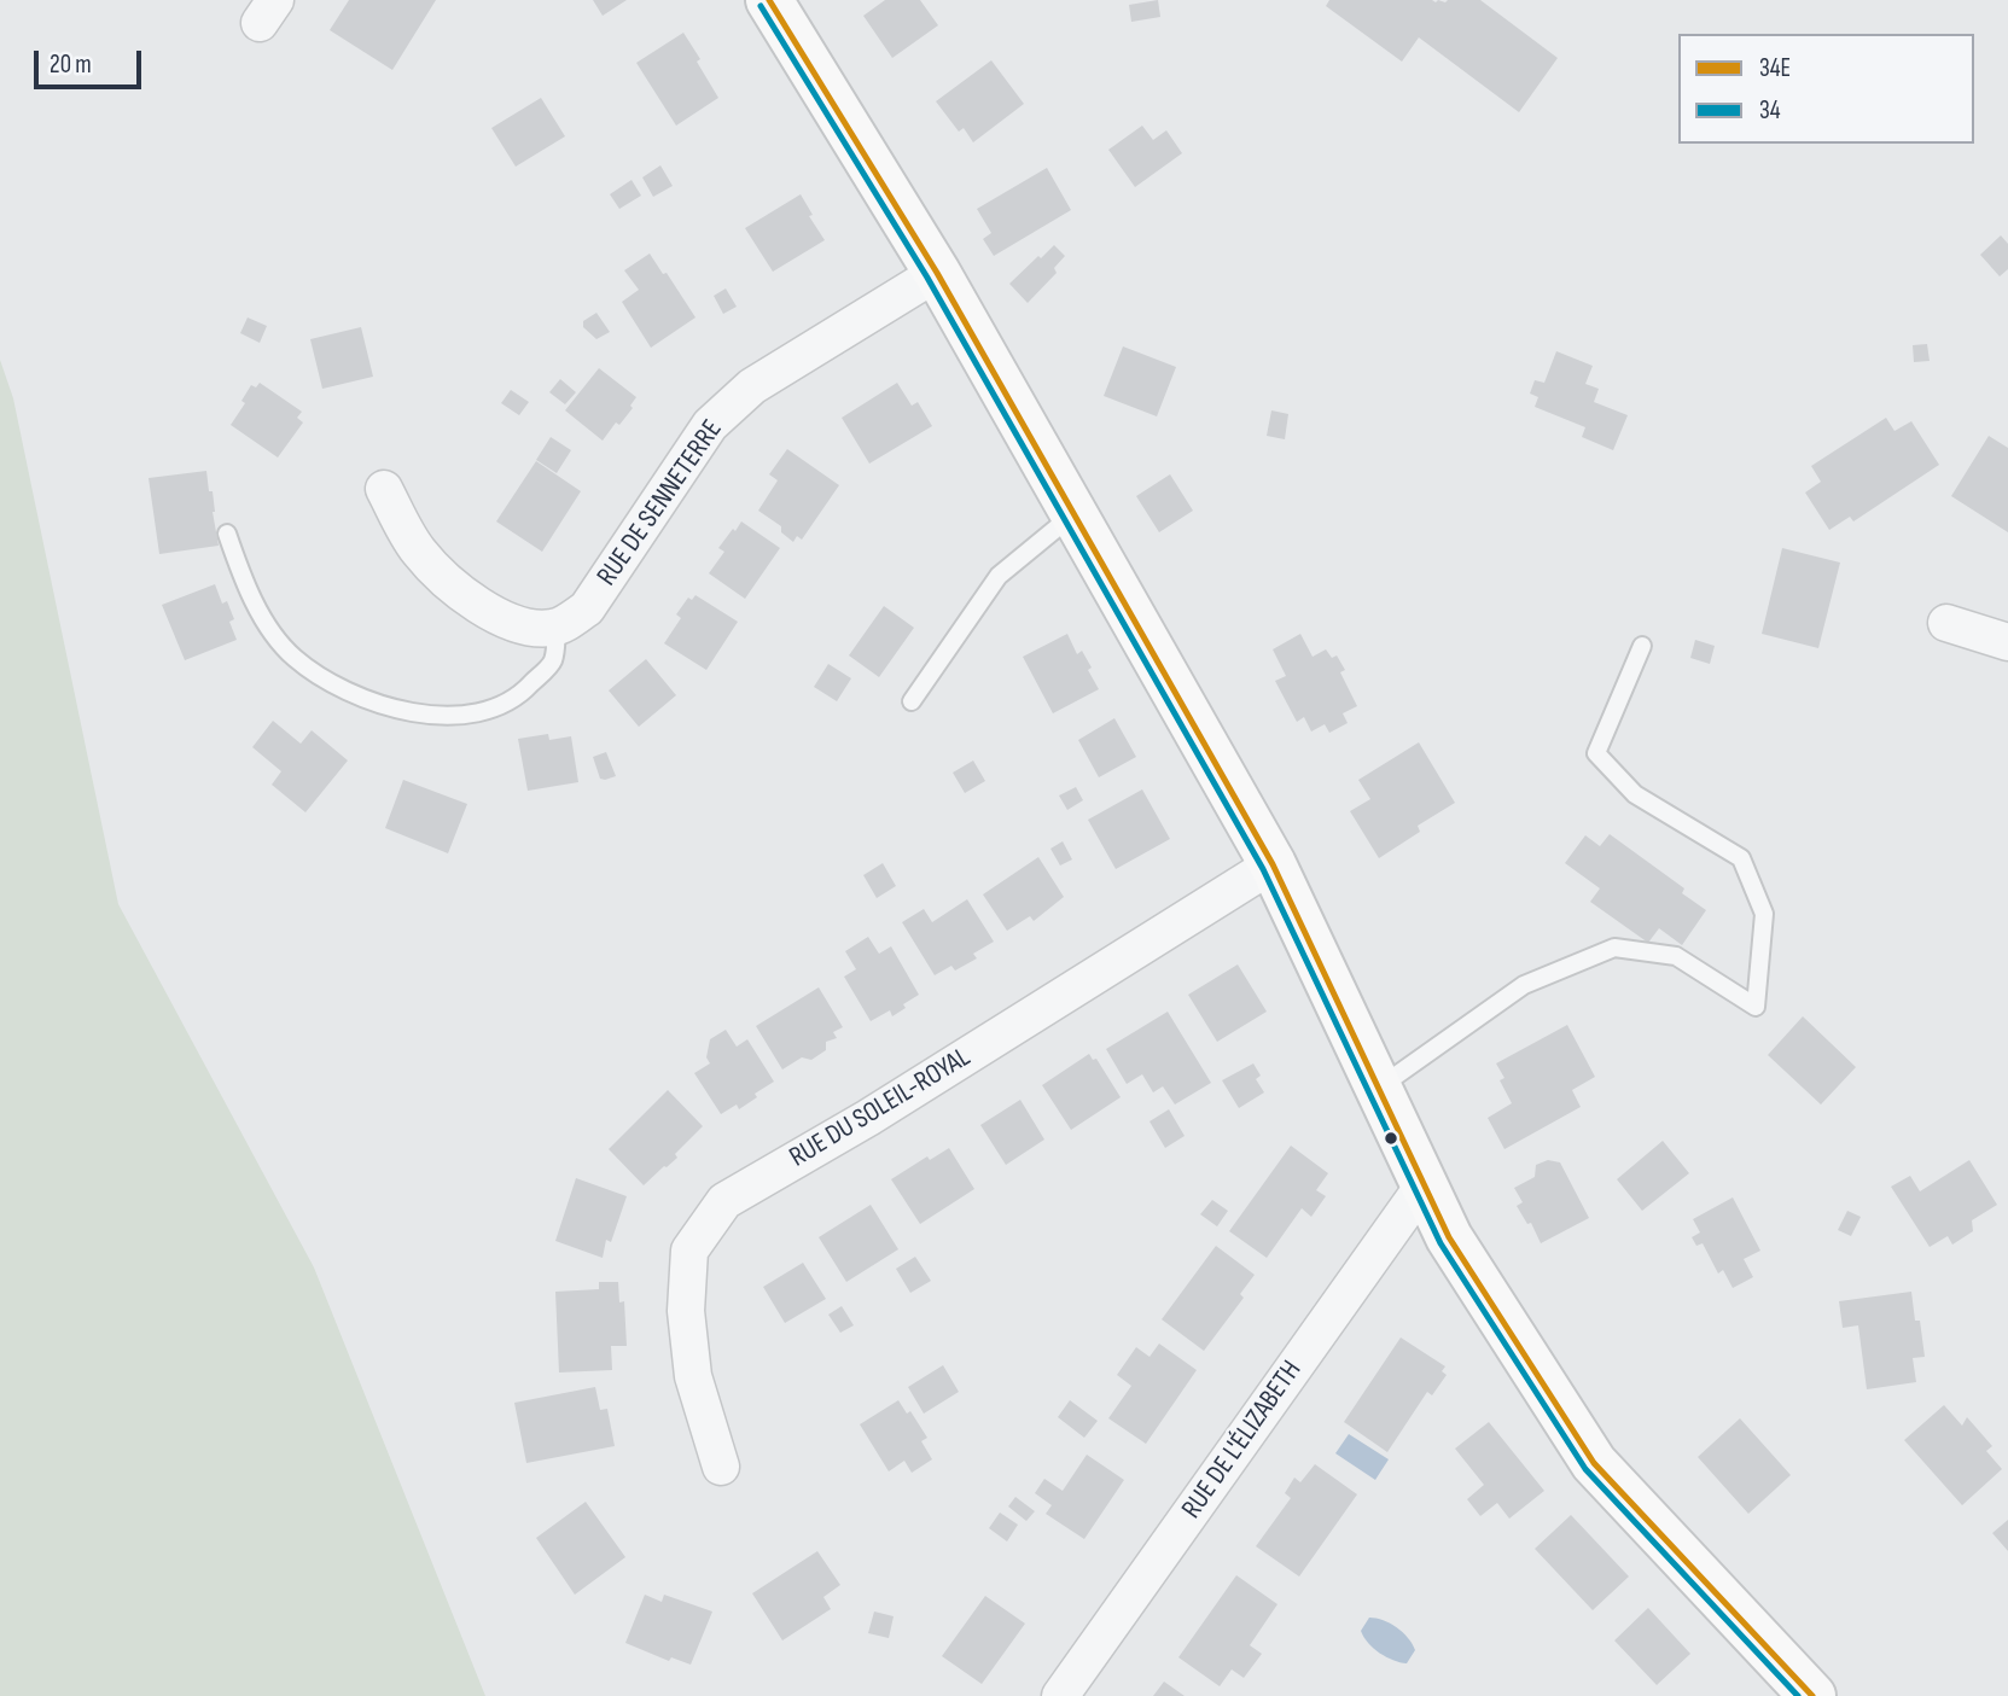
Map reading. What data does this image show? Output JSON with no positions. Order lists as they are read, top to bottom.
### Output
{
  "streets": {
    "street": ["RUE DE SENNETERRE", "RUE DU SOLEIL-ROYAL", "RUE DE L'ÉLIZABETH"]
  },
  "lines": ["transit line 34E", "transit line 34"],
  "legend": ["34E", "34"],
  "scale_bar": "20 m"
}
